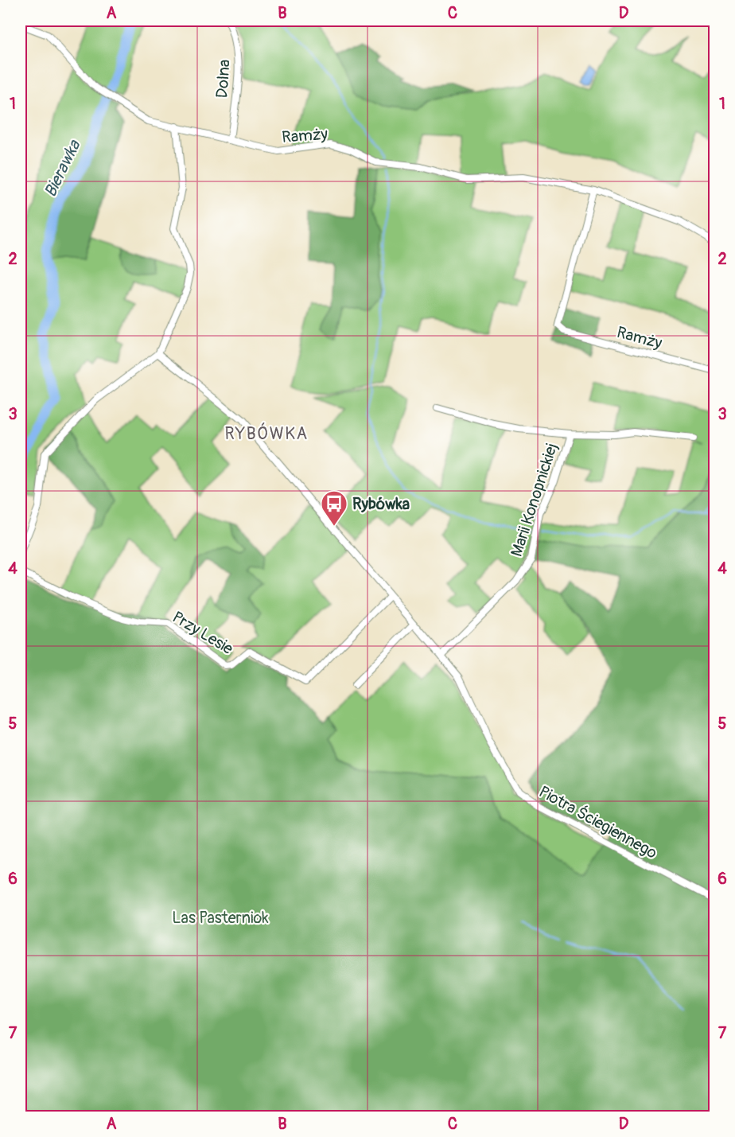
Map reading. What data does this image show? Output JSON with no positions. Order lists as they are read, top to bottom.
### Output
{
  "streets": {
    "street": [
      "Dolna",
      "Ramży",
      "Marii Konopnickiej",
      "Przy Lesie",
      "Piotra Ściegiennego"
    ]
  },
  "crossings": [
    ["Dolna", "Ramży"],
    ["Marii Konopnickiej", "Piotra Ściegiennego"],
    ["Przy Lesie", "Piotra Ściegiennego"]
  ],
  "districts": ["RYBÓWKA"],
  "water": ["Bierawka"],
  "parks": ["Las Pasterniok"],
  "places": {
    "bus stop": ["Rybówka"]
  },
  "grid": {
    "columns": [
      "A",
      "B",
      "C",
      "D"
    ],
    "rows": [
      "1",
      "2",
      "3",
      "4",
      "5",
      "6",
      "7"
    ]
  }
}
